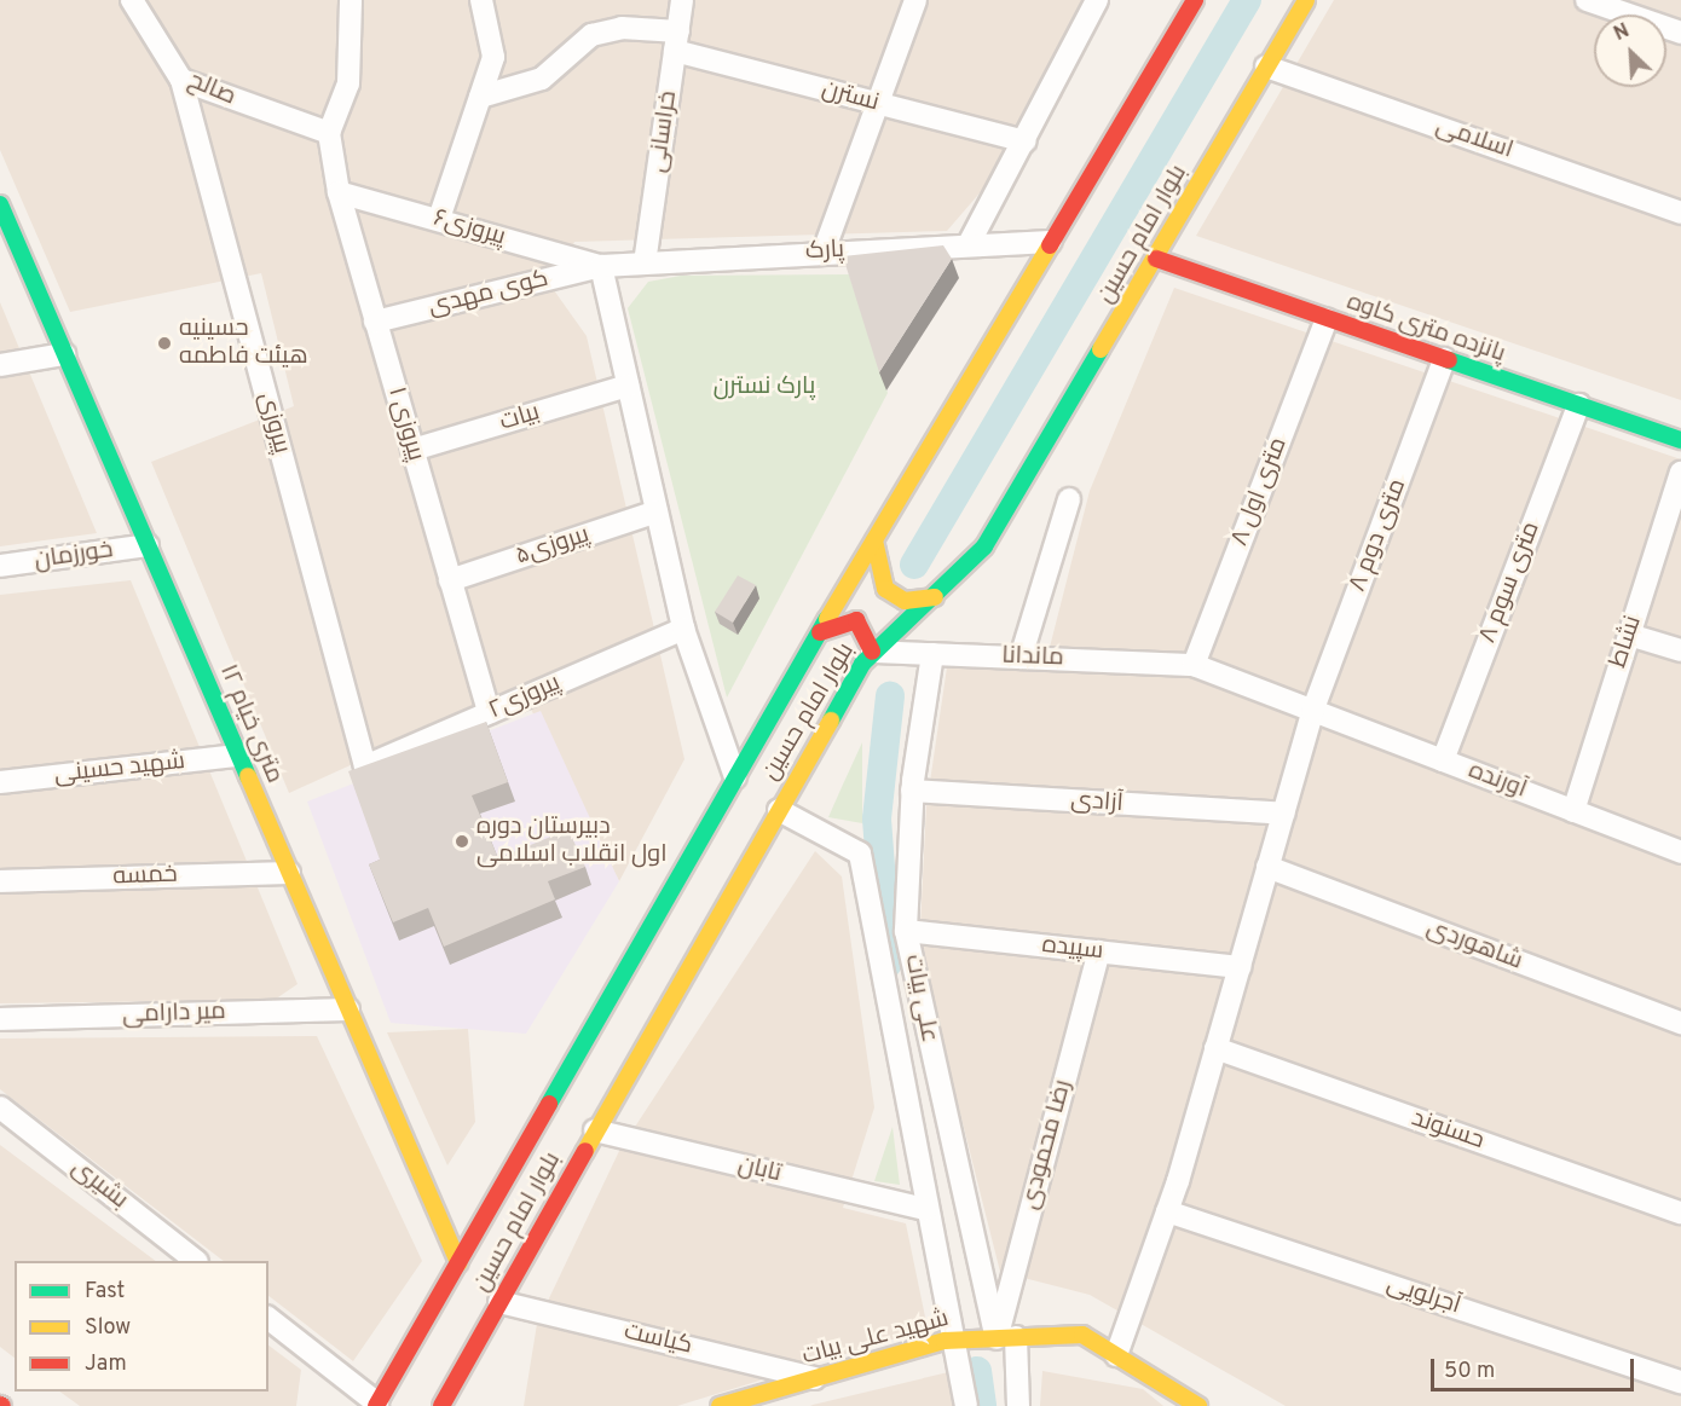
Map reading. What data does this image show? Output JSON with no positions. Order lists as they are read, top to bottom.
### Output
{
  "streets": {
    "main road": [
      "بلوار امام حسین",
      "پانزده متری کاوه",
      "۱۲ متری خیام",
      "شهید علی بیات"
    ],
    "street": [
      "صالح",
      "نسترن",
      "خراسانی",
      "اسلامی",
      "پیروزی۶",
      "پارک",
      "کوی مهدی",
      "بیات",
      "پیروزی",
      "پیروزی ۱",
      "۸ متری اول",
      "۸ متری دوم",
      "پیروزی۵",
      "خورزمان",
      "۸ متری سوم",
      "نشاط",
      "ماندانا",
      "پیروزی۲",
      "شهید حسینی",
      "آورنده",
      "آزادی",
      "خمسه",
      "شاهوردی",
      "سپیده",
      "علی بیات",
      "میر دارامی",
      "حسنوند",
      "رضا محمودی",
      "تابان",
      "بشیری",
      "آجرلویی",
      "کیاست"
    ]
  },
  "crossings": [
    ["صالح", "پیروزی"],
    ["صالح", "پیروزی ۱"],
    ["نسترن", "خراسانی"],
    ["خراسانی", "پارک"],
    ["اسلامی", "بلوار امام حسین"],
    ["پیروزی۶", "پارک"],
    ["پیروزی۶", "کوی مهدی"],
    ["پیروزی۶", "پیروزی ۱"],
    ["بلوار امام حسین", "پارک"],
    ["بلوار امام حسین", "پانزده متری کاوه"],
    ["بلوار امام حسین", "ماندانا"],
    ["بلوار امام حسین", "۱۲ متری خیام"],
    ["بلوار امام حسین", "علی بیات"],
    ["بلوار امام حسین", "تابان"],
    ["بلوار امام حسین", "کیاست"],
    ["پارک", "کوی مهدی"],
    ["کوی مهدی", "پیروزی ۱"],
    ["پانزده متری کاوه", "۸ متری اول"],
    ["پانزده متری کاوه", "۸ متری دوم"],
    ["پانزده متری کاوه", "۸ متری سوم"],
    ["بیات", "پیروزی ۱"],
    ["پیروزی", "پیروزی۲"],
    ["پیروزی ۱", "پیروزی۵"],
    ["پیروزی ۱", "پیروزی۲"],
    ["۸ متری اول", "ماندانا"],
    ["۸ متری دوم", "ماندانا"],
    ["۸ متری دوم", "آورنده"],
    ["خورزمان", "۱۲ متری خیام"],
    ["۸ متری سوم", "آورنده"],
    ["نشاط", "آورنده"],
    ["ماندانا", "آورنده"],
    ["ماندانا", "علی بیات"],
    ["۱۲ متری خیام", "شهید حسینی"],
    ["۱۲ متری خیام", "خمسه"],
    ["۱۲ متری خیام", "میر دارامی"],
    ["آزادی", "علی بیات"],
    ["سپیده", "علی بیات"],
    ["سپیده", "رضا محمودی"],
    ["علی بیات", "رضا محمودی"],
    ["علی بیات", "تابان"],
    ["علی بیات", "شهید علی بیات"],
    ["رضا محمودی", "شهید علی بیات"],
    ["شهید علی بیات", "کیاست"]
  ],
  "parks": ["پارک نسترن"],
  "places": ["حسینیه هیئت فاطمه", "دبیرستان دوره اول انقلاب اسلامی"],
  "legend": ["Fast", "Slow", "Jam"],
  "scale_bar": "50 m",
  "north": "top left"
}
